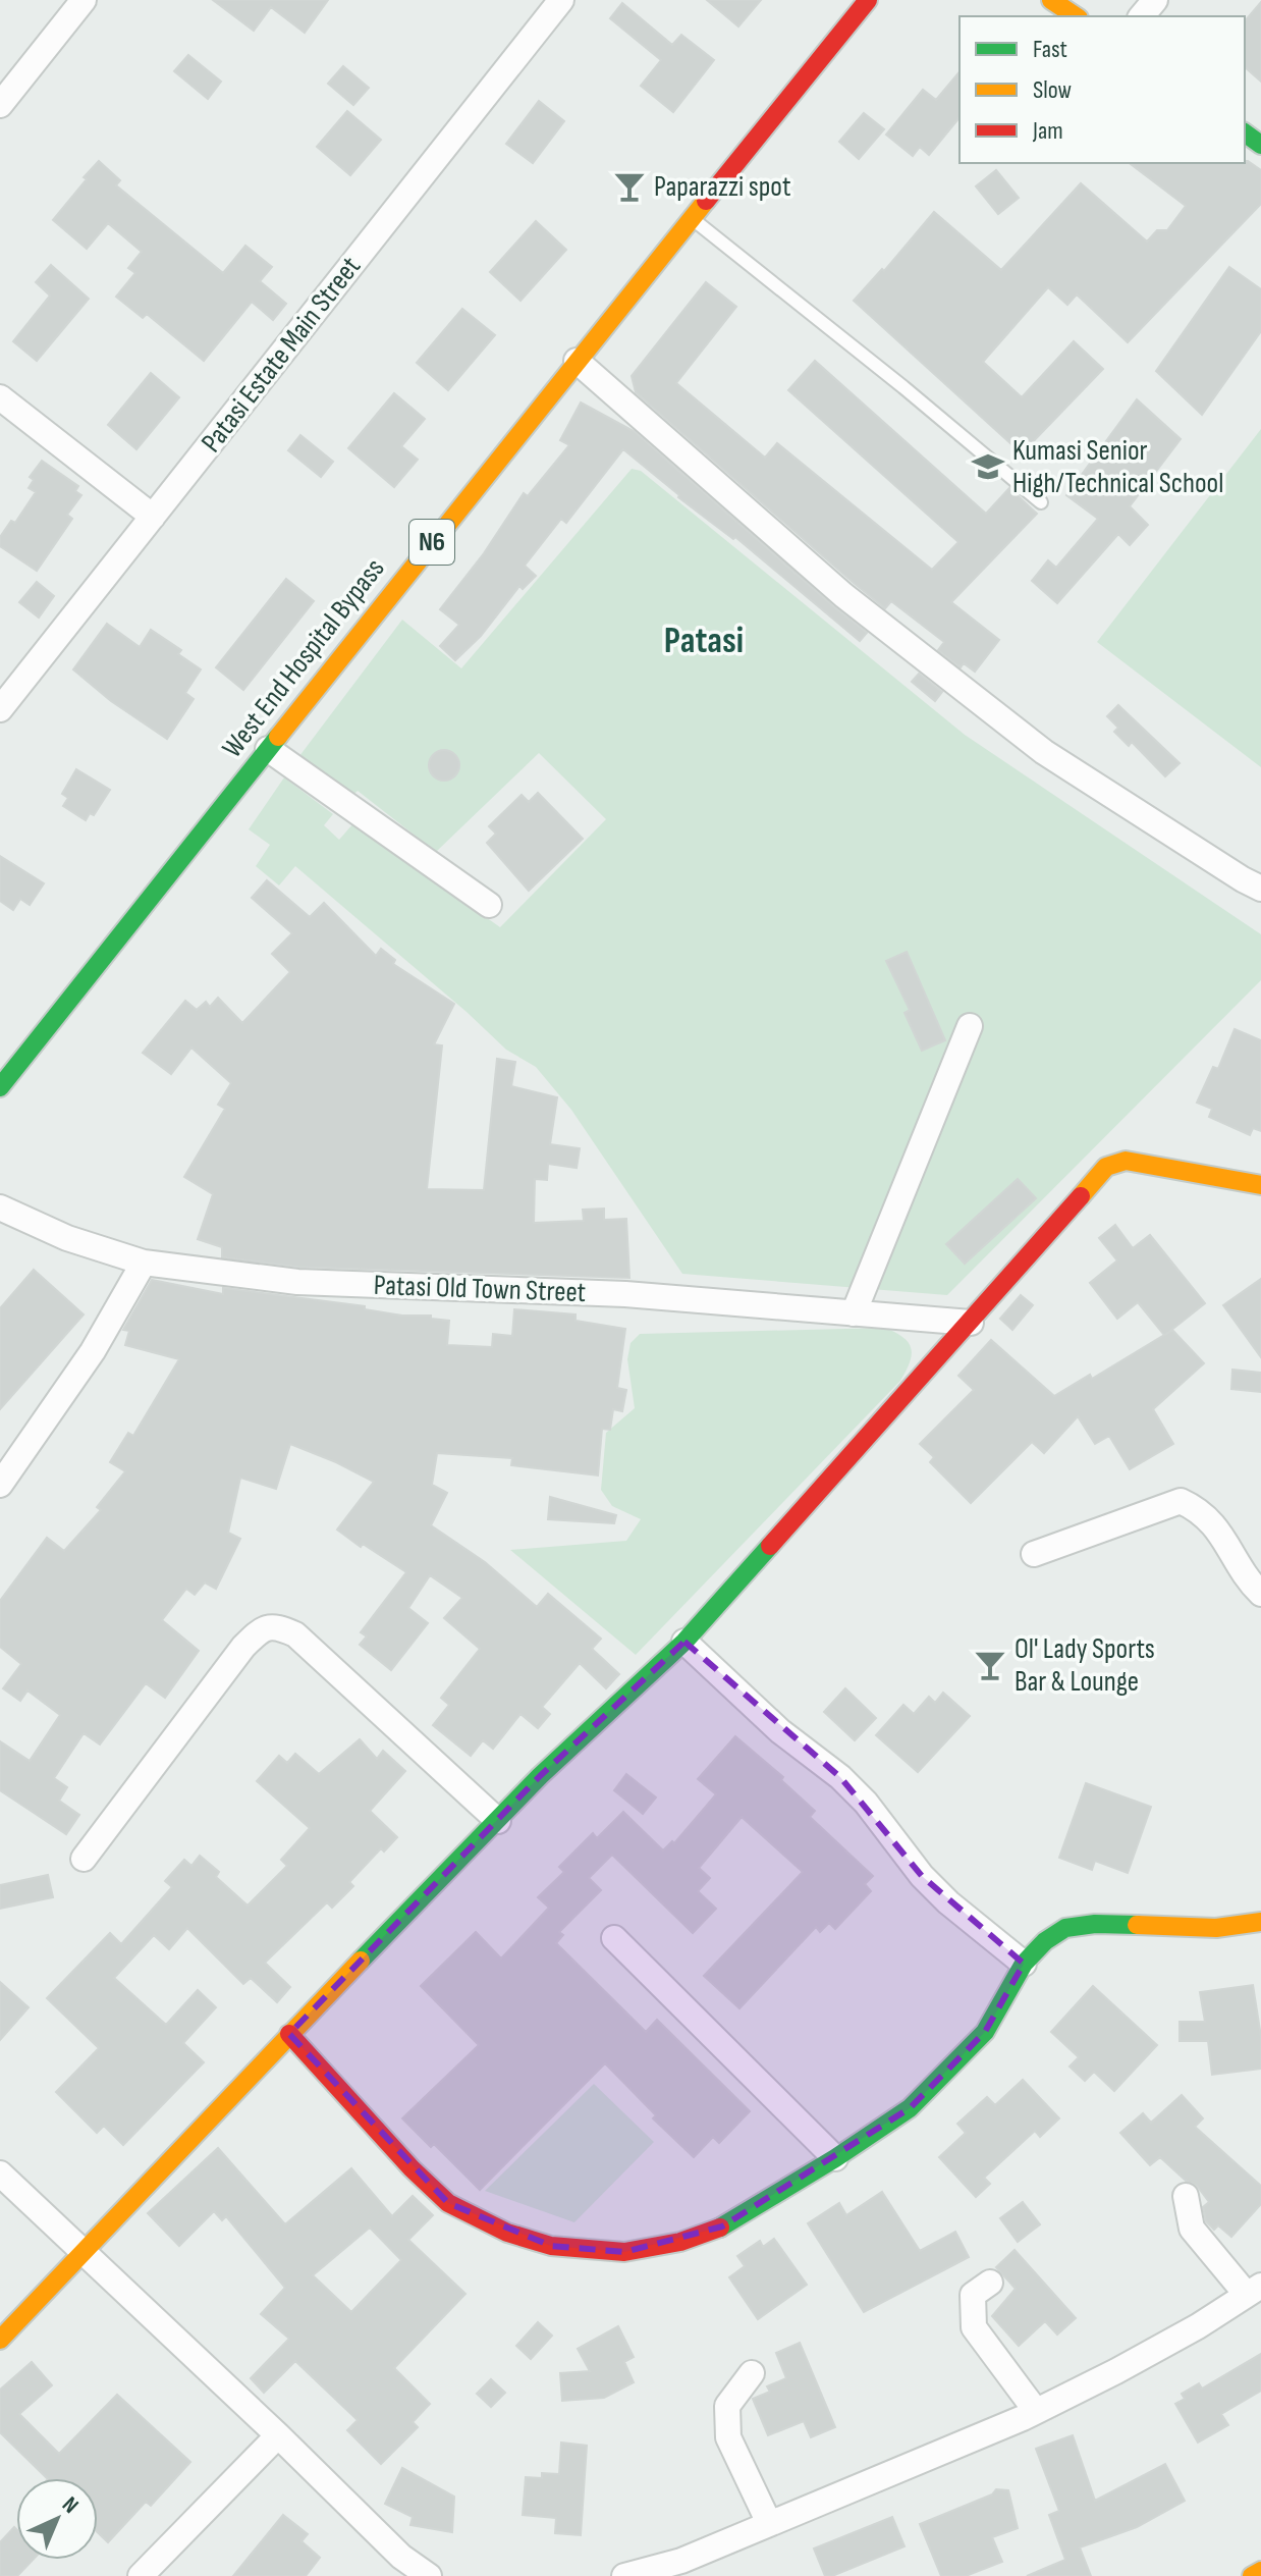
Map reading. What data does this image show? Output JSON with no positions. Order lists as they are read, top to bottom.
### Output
{
  "streets": {
    "main road": ["N6", "West End Hospital Bypass"],
    "street": ["Patasi Estate Main Street", "Patasi Old Town Street"]
  },
  "districts": ["Patasi"],
  "places": {
    "bar": ["Paparazzi spot", "Ol' Lady Sports Bar & Lounge"],
    "school or university": ["Kumasi Senior High/Technical School"]
  },
  "legend": ["Fast", "Slow", "Jam"],
  "north": "top right"
}
